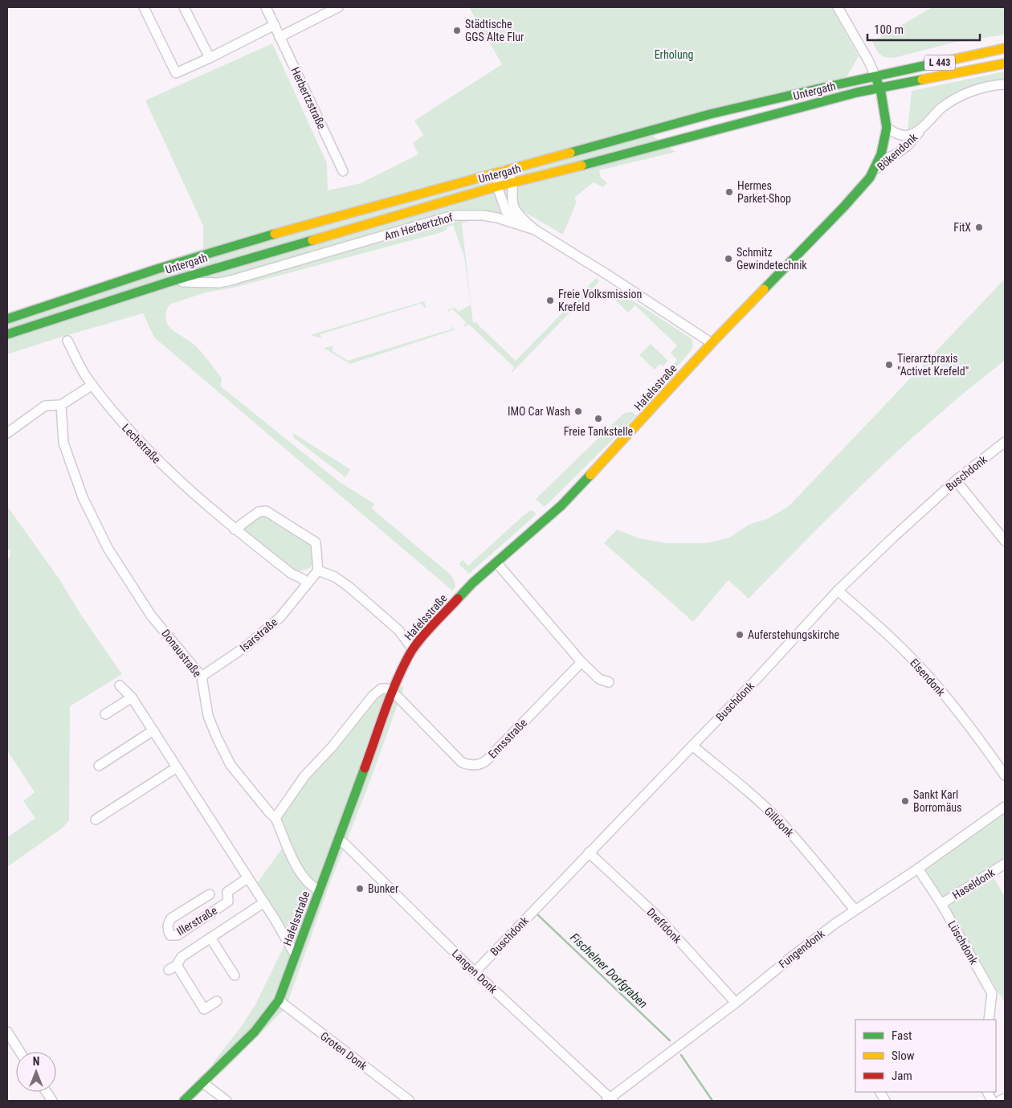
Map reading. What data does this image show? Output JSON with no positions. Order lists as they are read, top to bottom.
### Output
{
  "streets": {
    "main road": ["L 443", "Untergath", "Hafelsstraße"],
    "street": [
      "Herbertzstraße",
      "Bökendonk",
      "Am Herbertzhof",
      "Lechstraße",
      "Buschdonk",
      "Isarstraße",
      "Donaustraße",
      "Elsendonk",
      "Ennsstraße",
      "Gilldonk",
      "Haseldonk",
      "Illerstraße",
      "Dreffdonk",
      "Lüschdonk",
      "Fungendonk",
      "Langen Donk",
      "Groten Donk"
    ]
  },
  "crossings": [
    ["Untergath", "Am Herbertzhof"],
    ["Untergath", "Hafelsstraße"],
    ["Bökendonk", "Hafelsstraße"],
    ["Am Herbertzhof", "Hafelsstraße"],
    ["Hafelsstraße", "Donaustraße"],
    ["Hafelsstraße", "Ennsstraße"],
    ["Hafelsstraße", "Langen Donk"],
    ["Hafelsstraße", "Groten Donk"],
    ["Lechstraße", "Isarstraße"],
    ["Buschdonk", "Elsendonk"],
    ["Buschdonk", "Gilldonk"],
    ["Buschdonk", "Dreffdonk"],
    ["Buschdonk", "Langen Donk"],
    ["Isarstraße", "Donaustraße"],
    ["Gilldonk", "Fungendonk"],
    ["Haseldonk", "Lüschdonk"],
    ["Dreffdonk", "Fungendonk"],
    ["Lüschdonk", "Fungendonk"],
    ["Fungendonk", "Langen Donk"]
  ],
  "water": ["Fischelner Dorfgraben"],
  "parks": ["Erholung"],
  "places": [
    "Städtische GGS Alte Flur",
    "Hermes Parket-Shop",
    "FitX",
    "Schmitz Gewindetechnik",
    "Freie Volksmission Krefeld",
    "Tierarztpraxis \"Activet Krefeld\"",
    "IMO Car Wash",
    "Freie Tankstelle",
    "Auferstehungskirche",
    "Sankt Karl Borromäus",
    "Bunker"
  ],
  "legend": ["Fast", "Slow", "Jam"],
  "scale_bar": "100 m",
  "north": "top"
}
